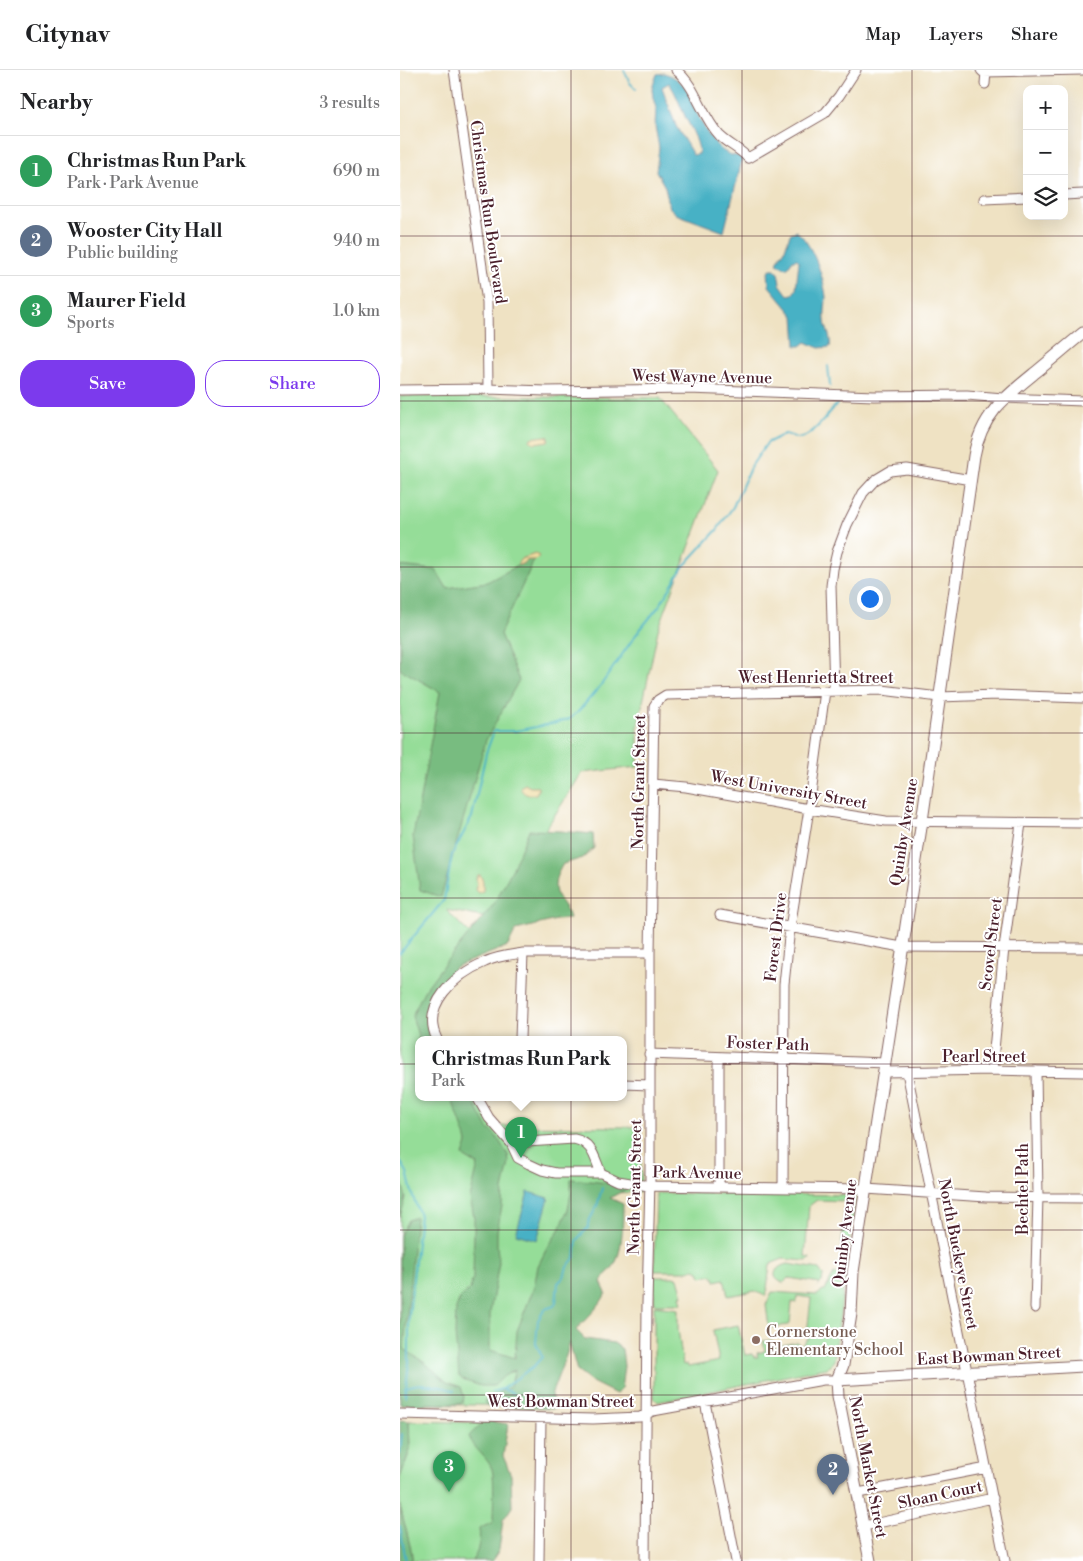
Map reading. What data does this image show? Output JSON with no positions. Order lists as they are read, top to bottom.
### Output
{
  "streets": {
    "main road": ["Quinby Avenue", "East Bowman Street", "North Market Street"],
    "street": [
      "Christmas Run Boulevard",
      "West Wayne Avenue",
      "West Henrietta Street",
      "North Grant Street",
      "West University Street",
      "Forest Drive",
      "Scovel Street",
      "Foster Path",
      "Pearl Street",
      "Park Avenue",
      "Bechtel Path",
      "North Buckeye Street",
      "West Bowman Street",
      "Sloan Court"
    ]
  },
  "crossings": [
    ["Christmas Run Boulevard", "West Wayne Avenue"],
    ["West Wayne Avenue", "Quinby Avenue"],
    ["West Henrietta Street", "North Grant Street"],
    ["West Henrietta Street", "Quinby Avenue"],
    ["West Henrietta Street", "Forest Drive"],
    ["North Grant Street", "West University Street"],
    ["North Grant Street", "Foster Path"],
    ["North Grant Street", "Park Avenue"],
    ["North Grant Street", "West Bowman Street"],
    ["West University Street", "Quinby Avenue"],
    ["West University Street", "Forest Drive"],
    ["West University Street", "Scovel Street"],
    ["Quinby Avenue", "Foster Path"],
    ["Quinby Avenue", "Pearl Street"],
    ["Quinby Avenue", "Park Avenue"],
    ["Quinby Avenue", "East Bowman Street"],
    ["Quinby Avenue", "West Bowman Street"],
    ["Quinby Avenue", "North Market Street"],
    ["Forest Drive", "Foster Path"],
    ["Forest Drive", "Park Avenue"],
    ["Scovel Street", "Pearl Street"],
    ["Foster Path", "Pearl Street"],
    ["Pearl Street", "Bechtel Path"],
    ["Pearl Street", "North Buckeye Street"],
    ["Park Avenue", "Bechtel Path"],
    ["Park Avenue", "North Buckeye Street"],
    ["North Buckeye Street", "East Bowman Street"],
    ["North Buckeye Street", "Sloan Court"],
    ["East Bowman Street", "West Bowman Street"],
    ["East Bowman Street", "North Market Street"],
    ["West Bowman Street", "North Market Street"],
    ["North Market Street", "Sloan Court"]
  ],
  "places": ["Cornerstone Elementary School"],
  "page": {
    "header": "Citynav",
    "nav": ["Map", "Layers", "Share"],
    "heading": ["Nearby", "3 results"],
    "map_buttons": ["+", "−"],
    "list": [
      {
        "mark": "1",
        "name": "Christmas Run Park",
        "note": "Park · Park Avenue",
        "value": "690 m"
      },
      {
        "mark": "2",
        "name": "Wooster City Hall",
        "note": "Public building",
        "value": "940 m"
      },
      {
        "mark": "3",
        "name": "Maurer Field",
        "note": "Sports",
        "value": "1.0 km"
      }
    ],
    "buttons": ["Save", "Share"],
    "popup": ["Christmas Run Park", "Park"],
    "pins": ["1", "3", "2"]
  }
}
